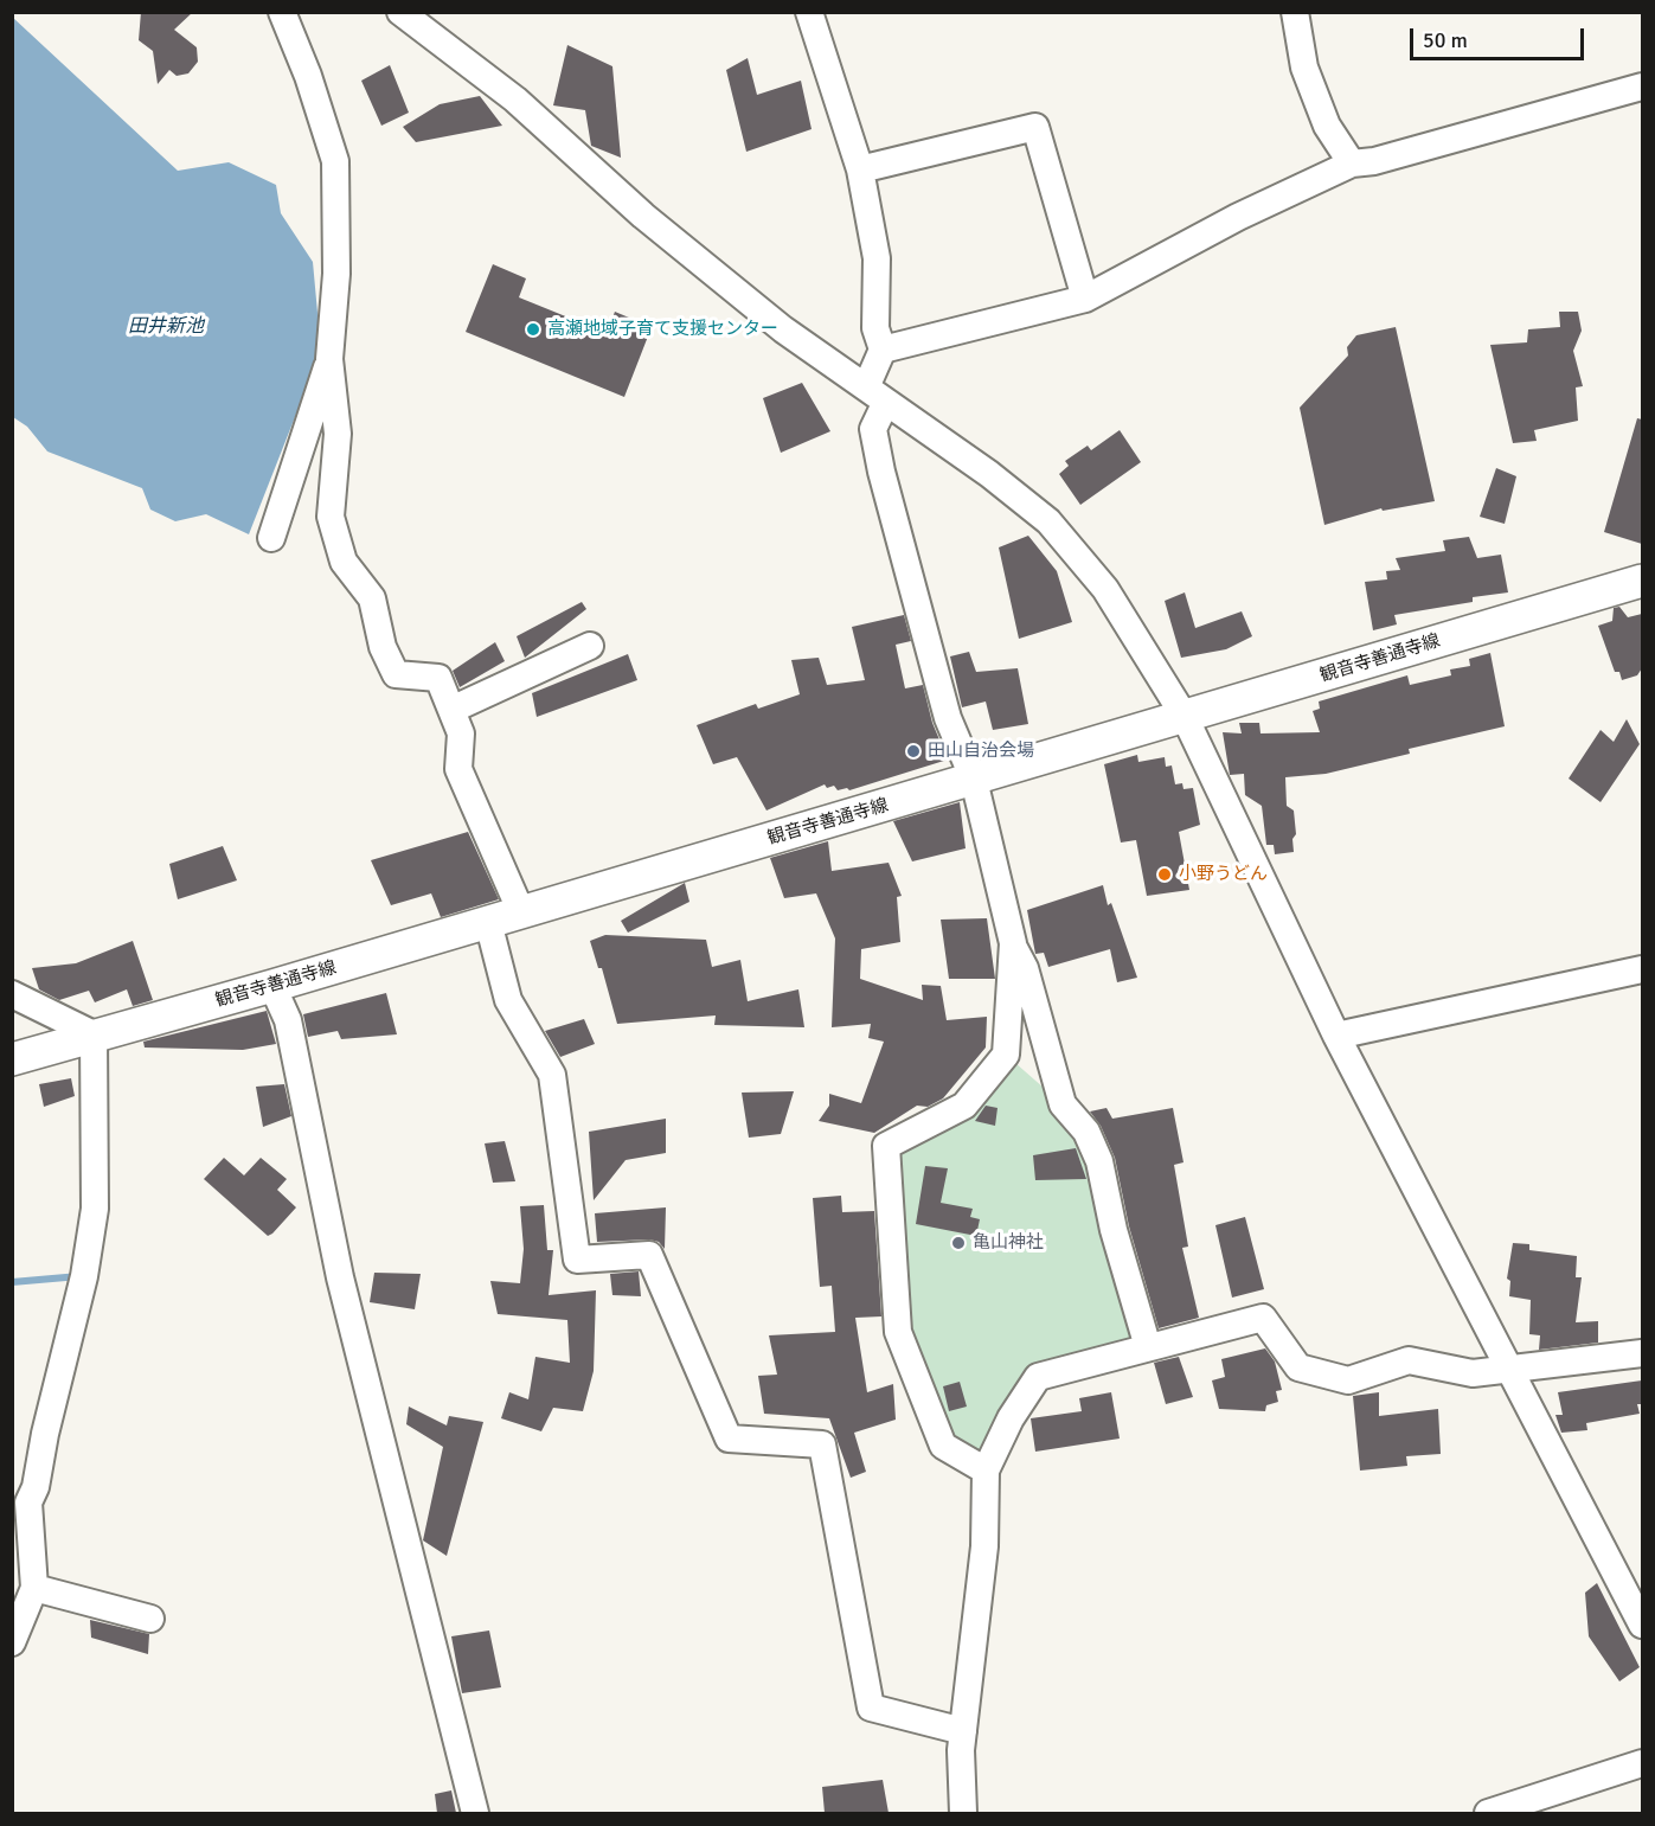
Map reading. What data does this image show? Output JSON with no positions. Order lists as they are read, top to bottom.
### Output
{
  "streets": {
    "main road": ["観音寺善通寺線"]
  },
  "water": ["田井新池"],
  "places": [
    "高瀬地域子育て支援センター",
    "田山自治会場",
    "小野うどん",
    "亀山神社"
  ],
  "scale_bar": "50 m"
}
